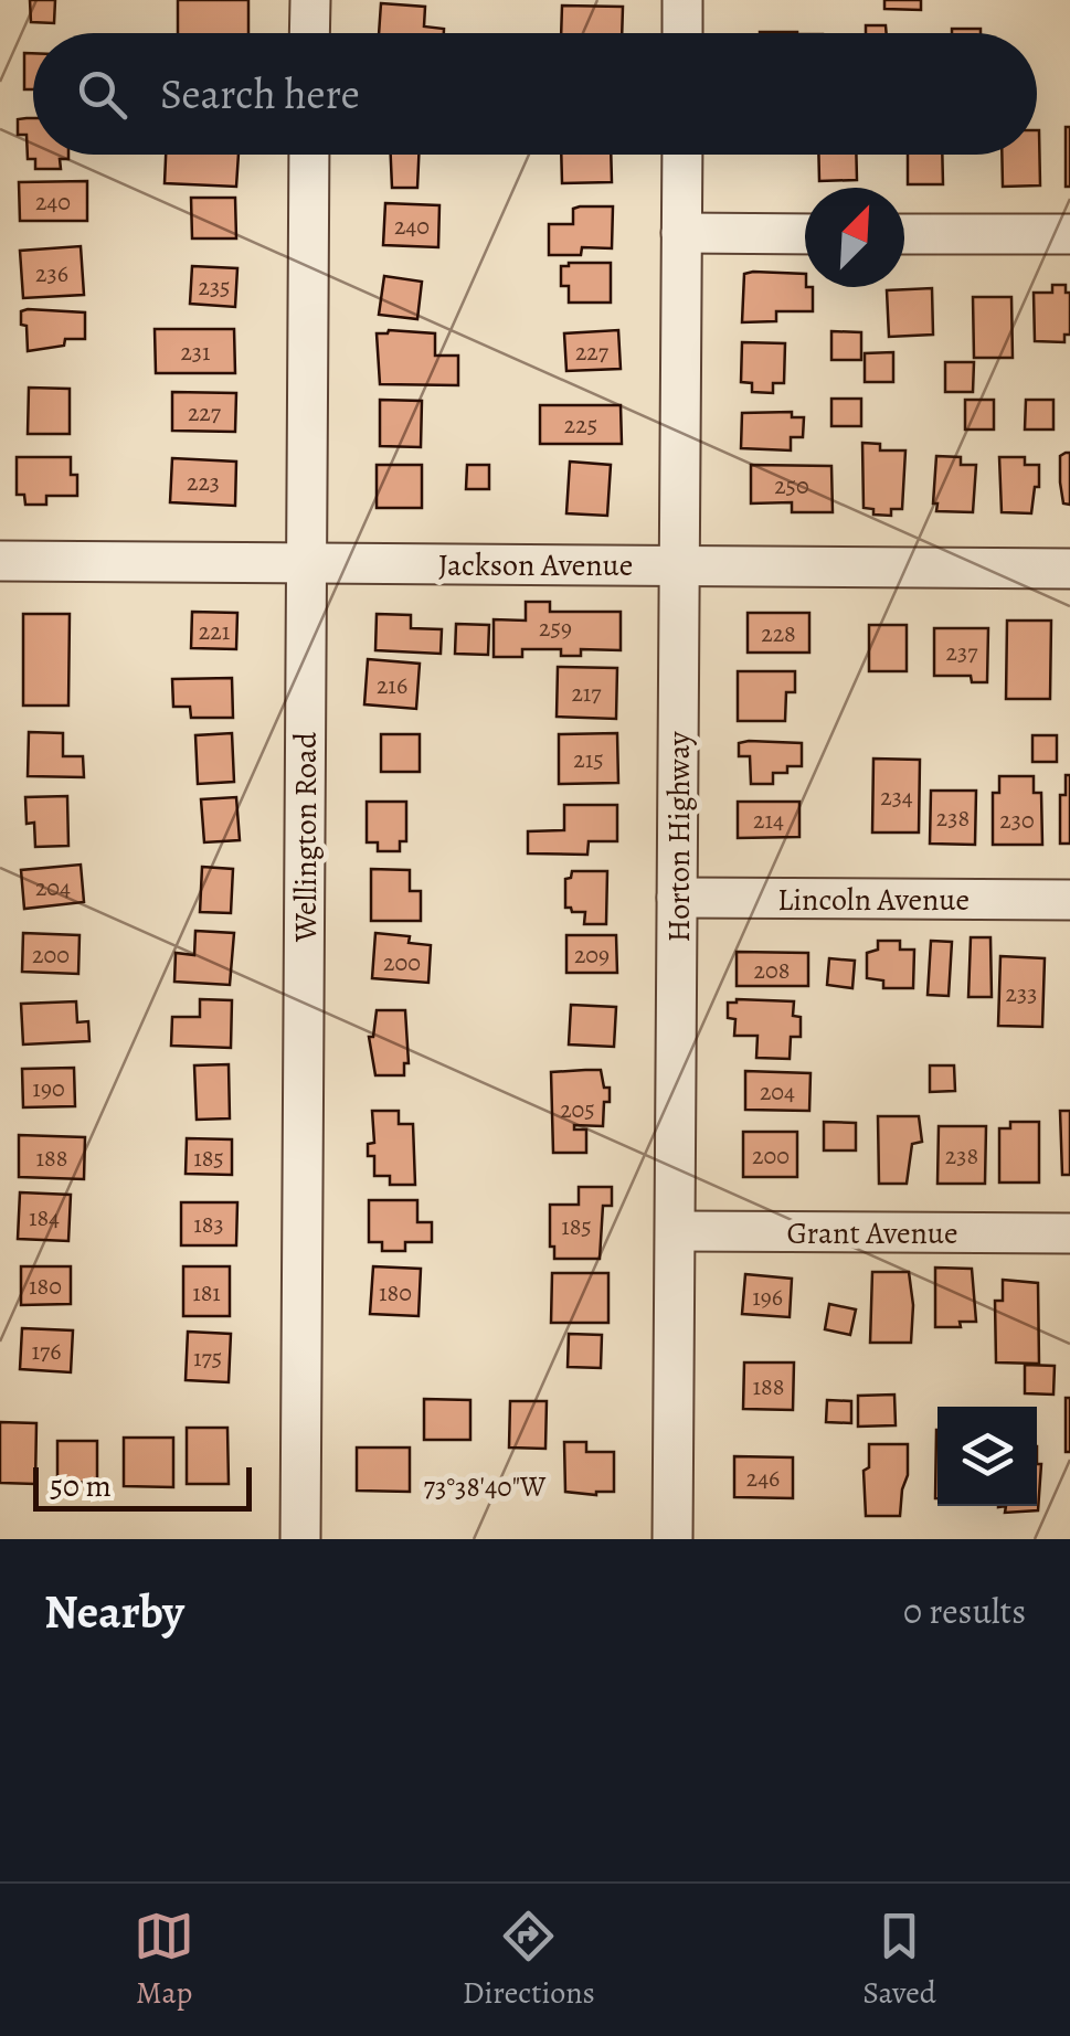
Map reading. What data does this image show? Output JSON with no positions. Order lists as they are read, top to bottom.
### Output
{
  "streets": {
    "street": [
      "Jackson Avenue",
      "Wellington Road",
      "Horton Highway",
      "Lincoln Avenue",
      "Grant Avenue"
    ]
  },
  "crossings": [
    ["Jackson Avenue", "Wellington Road"],
    ["Jackson Avenue", "Horton Highway"],
    ["Horton Highway", "Lincoln Avenue"],
    ["Horton Highway", "Grant Avenue"]
  ],
  "house_numbers": [
    "240",
    "240",
    "236",
    "235",
    "231",
    "227",
    "227",
    "225",
    "223",
    "250",
    "259",
    "221",
    "228",
    "237",
    "216",
    "217",
    "215",
    "234",
    "238",
    "214",
    "230",
    "204",
    "200",
    "209",
    "200",
    "208",
    "233",
    "190",
    "204",
    "205",
    "200",
    "238",
    "188",
    "185",
    "184",
    "183",
    "185",
    "180",
    "181",
    "180",
    "196",
    "176",
    "175",
    "188",
    "246"
  ],
  "scale_bar": "50 m",
  "north": "top right",
  "page": {
    "search": "Search here",
    "scale": "50 m",
    "heading": ["Nearby", "0 results"],
    "nav": ["Map", "Directions", "Saved"]
  },
  "coordinates": ["73°38'40\"W"]
}
